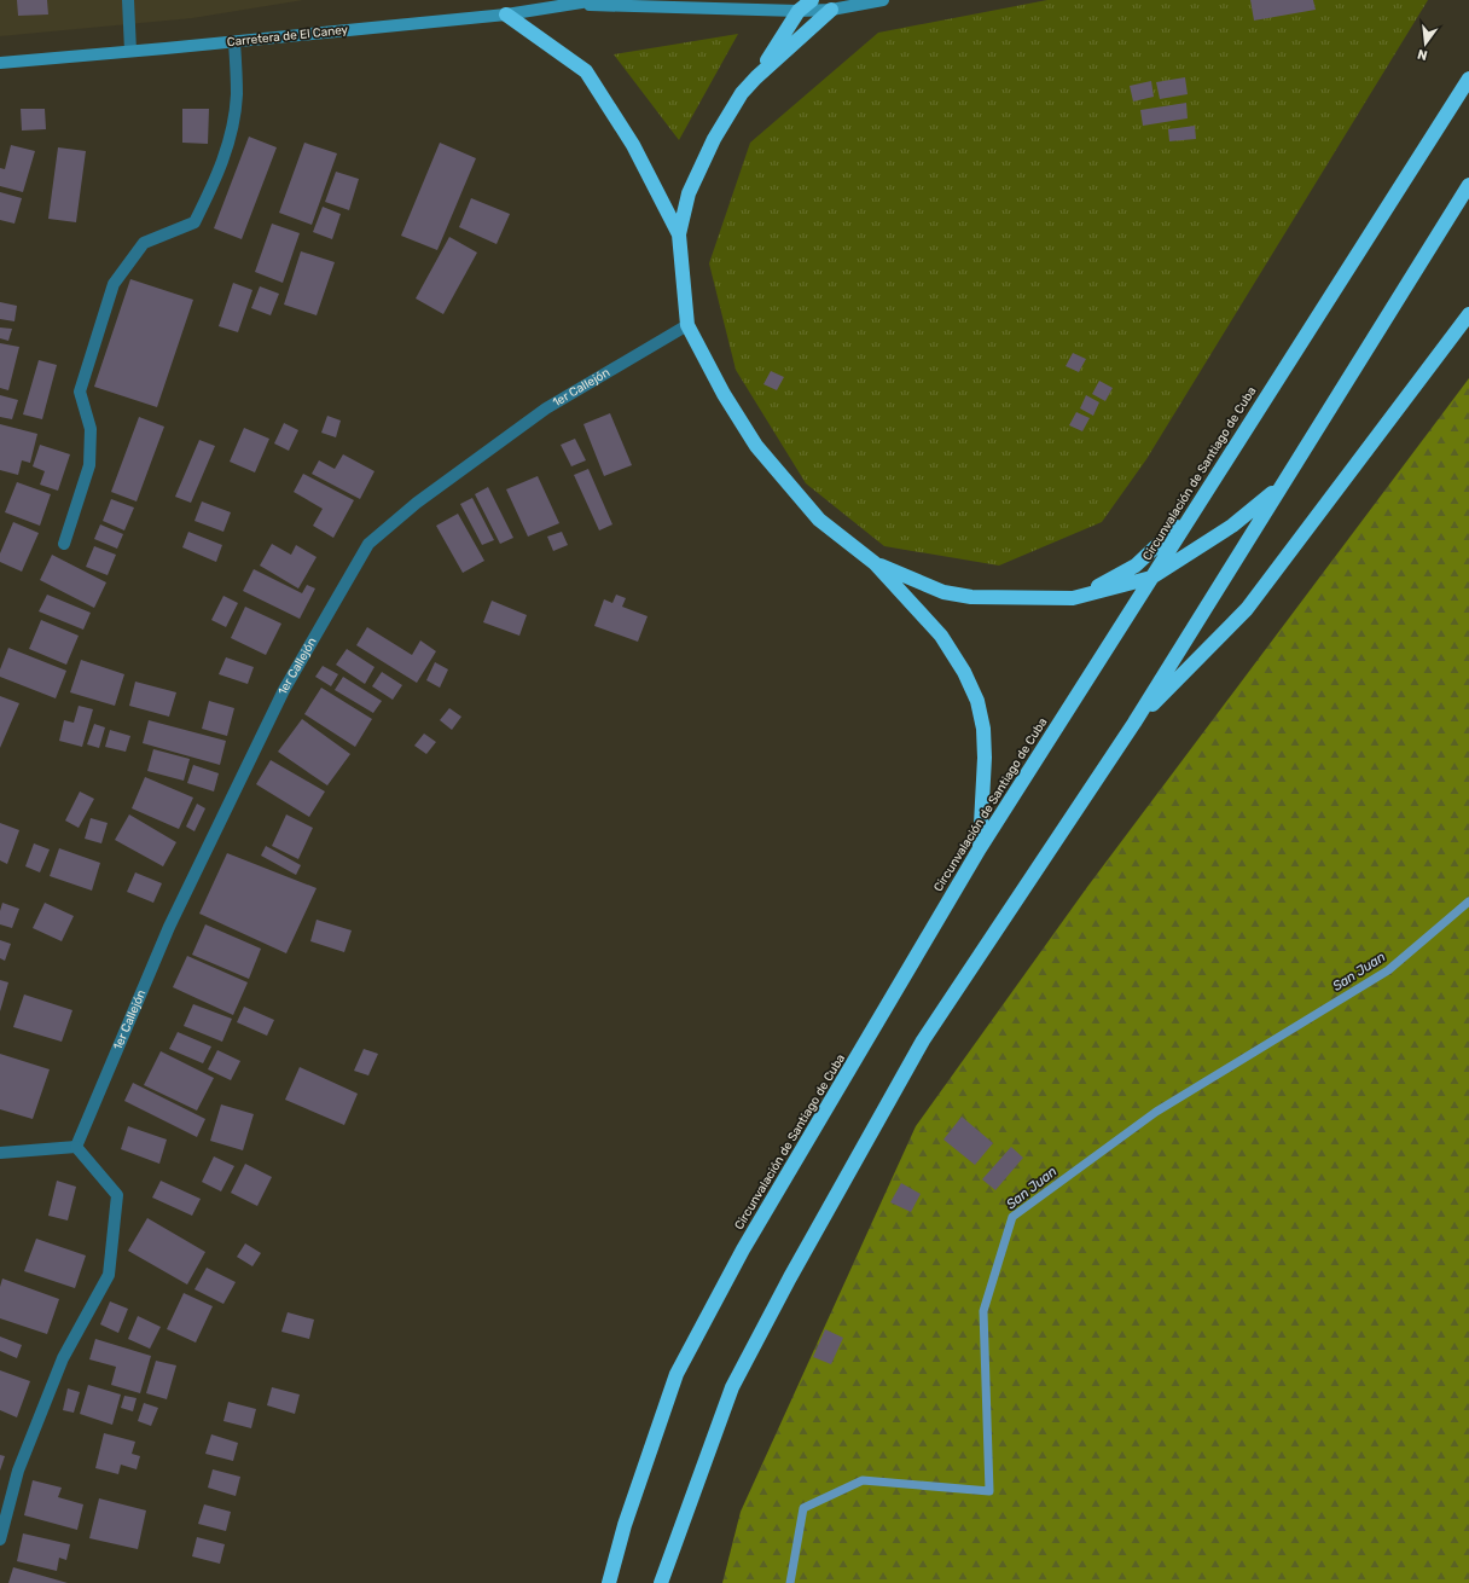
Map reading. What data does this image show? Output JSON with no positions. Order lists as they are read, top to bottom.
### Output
{
  "streets": {
    "highway": ["Circunvalación de Santiago de Cuba"],
    "main road": ["Carretera de El Caney"],
    "street": ["1er Callejón"]
  },
  "water": ["San Juan"],
  "north": "bottom"
}
